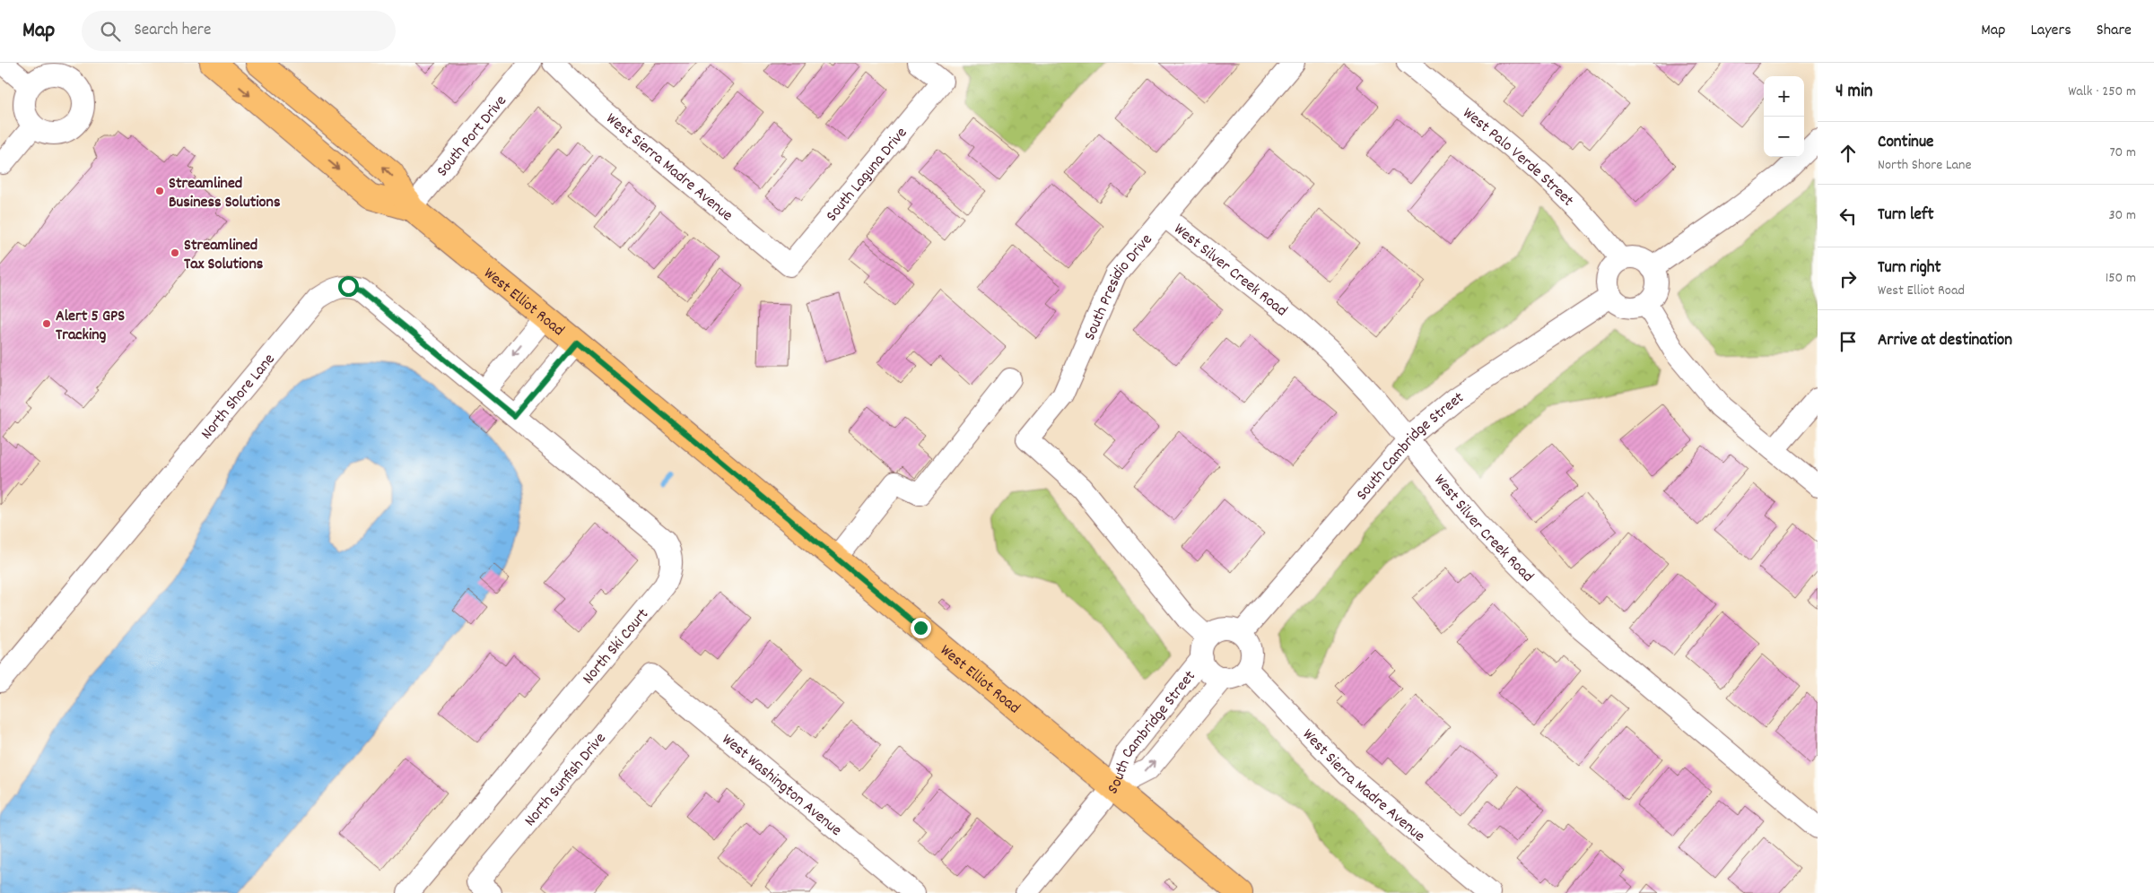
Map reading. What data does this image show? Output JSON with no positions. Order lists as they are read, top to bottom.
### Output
{
  "streets": {
    "main road": ["West Elliot Road"],
    "street": [
      "South Port Drive",
      "West Palo Verde Street",
      "West Sierra Madre Avenue",
      "South Laguna Drive",
      "West Silver Creek Road",
      "South Presidio Drive",
      "North Shore Lane",
      "South Cambridge Street",
      "North Ski Court",
      "North Sunfish Drive",
      "West Washington Avenue"
    ]
  },
  "crossings": [
    ["South Port Drive", "West Elliot Road"],
    ["West Palo Verde Street", "South Cambridge Street"],
    ["West Sierra Madre Avenue", "South Laguna Drive"],
    ["West Sierra Madre Avenue", "South Presidio Drive"],
    ["West Sierra Madre Avenue", "South Cambridge Street"],
    ["West Silver Creek Road", "South Presidio Drive"],
    ["West Silver Creek Road", "South Cambridge Street"],
    ["South Presidio Drive", "South Cambridge Street"],
    ["West Elliot Road", "South Cambridge Street"],
    ["North Shore Lane", "North Ski Court"],
    ["North Sunfish Drive", "West Washington Avenue"]
  ],
  "places": ["Streamlined Business Solutions", "Streamlined Tax Solutions", "Alert 5 GPS Tracking"],
  "page": {
    "header": "Map",
    "search": "Search here",
    "nav": ["Map", "Layers", "Share"],
    "heading": ["4 min", "Walk · 250 m"],
    "map_buttons": ["+", "−"],
    "list": [
      ["Continue", "North Shore Lane", "70 m"],
      ["Turn left", "30 m"],
      ["Turn right", "West Elliot Road", "150 m"],
      "Arrive at destination"
    ]
  }
}
